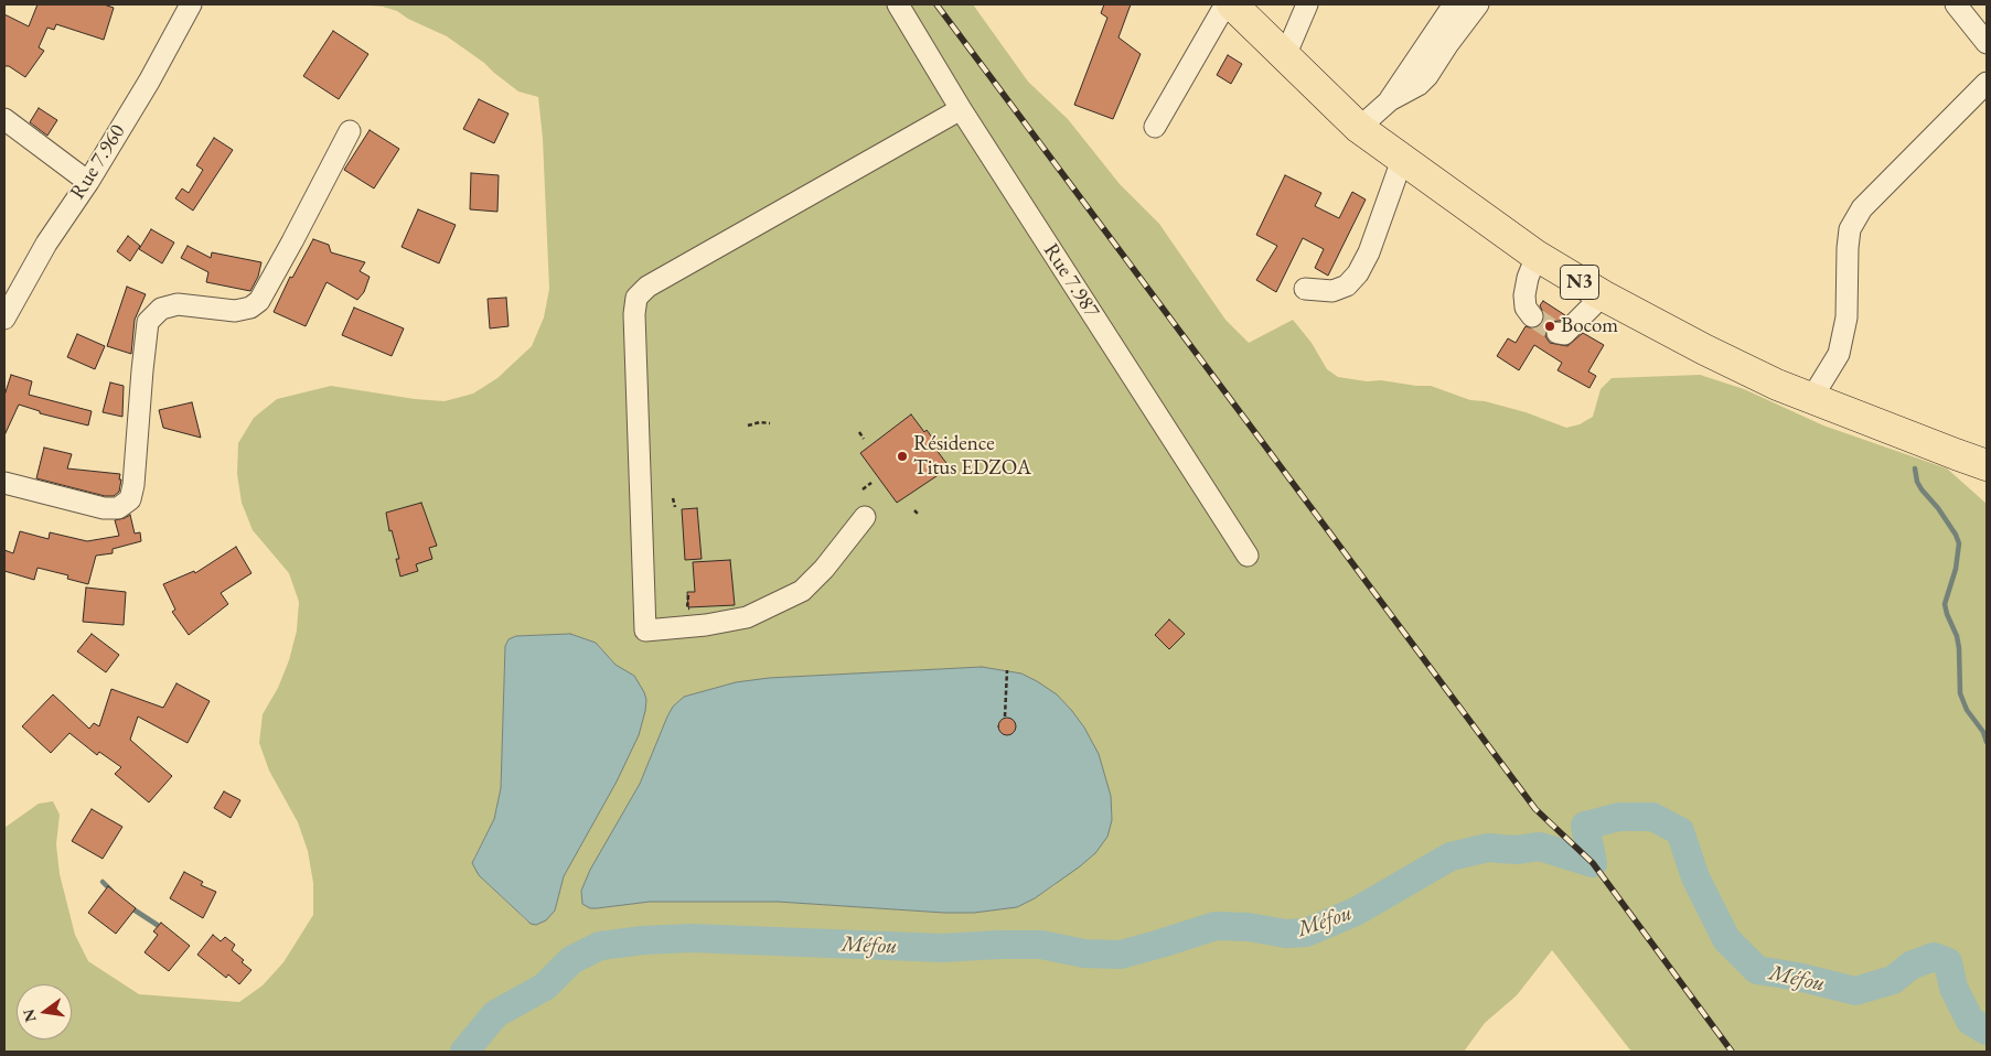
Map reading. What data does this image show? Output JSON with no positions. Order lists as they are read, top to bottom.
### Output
{
  "streets": {
    "highway": ["N3"],
    "street": ["Rue 7.960", "Rue 7.987"]
  },
  "water": ["Méfou"],
  "places": ["Bocom", "Résidence Titus EDZOA"],
  "north": "left"
}
